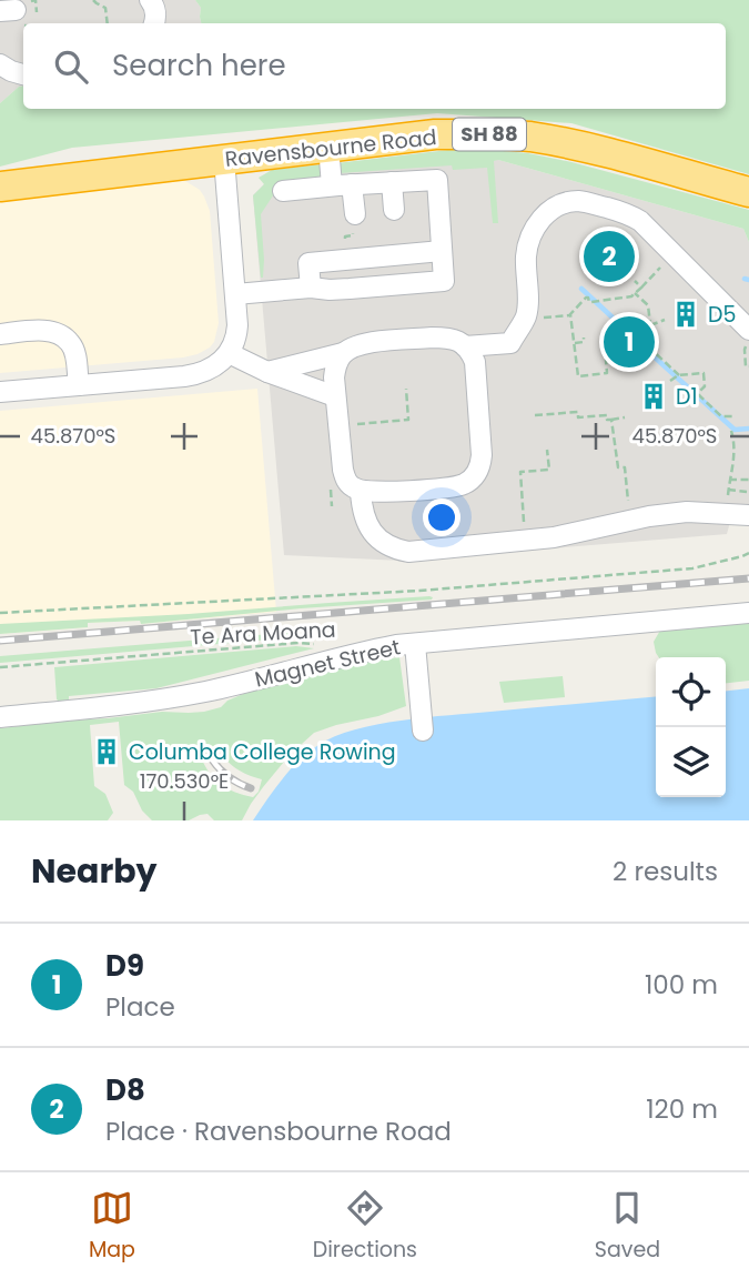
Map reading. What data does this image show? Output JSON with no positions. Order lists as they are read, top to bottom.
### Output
{
  "streets": {
    "highway": ["SH 88", "Ravensbourne Road"],
    "street": ["Magnet Street"],
    "path": ["Te Ara Moana"]
  },
  "places": {
    "building": ["D5", "D1", "Columba College Rowing"]
  },
  "page": {
    "search": "Search here",
    "pins": ["2", "1"],
    "heading": ["Nearby", "2 results"],
    "list": [
      {
        "mark": "1",
        "name": "D9",
        "note": "Place",
        "value": "100 m"
      },
      {
        "mark": "2",
        "name": "D8",
        "note": "Place · Ravensbourne Road",
        "value": "120 m"
      }
    ],
    "nav": ["Map", "Directions", "Saved"]
  },
  "coordinates": ["45.870°S", "170.530°E"]
}
